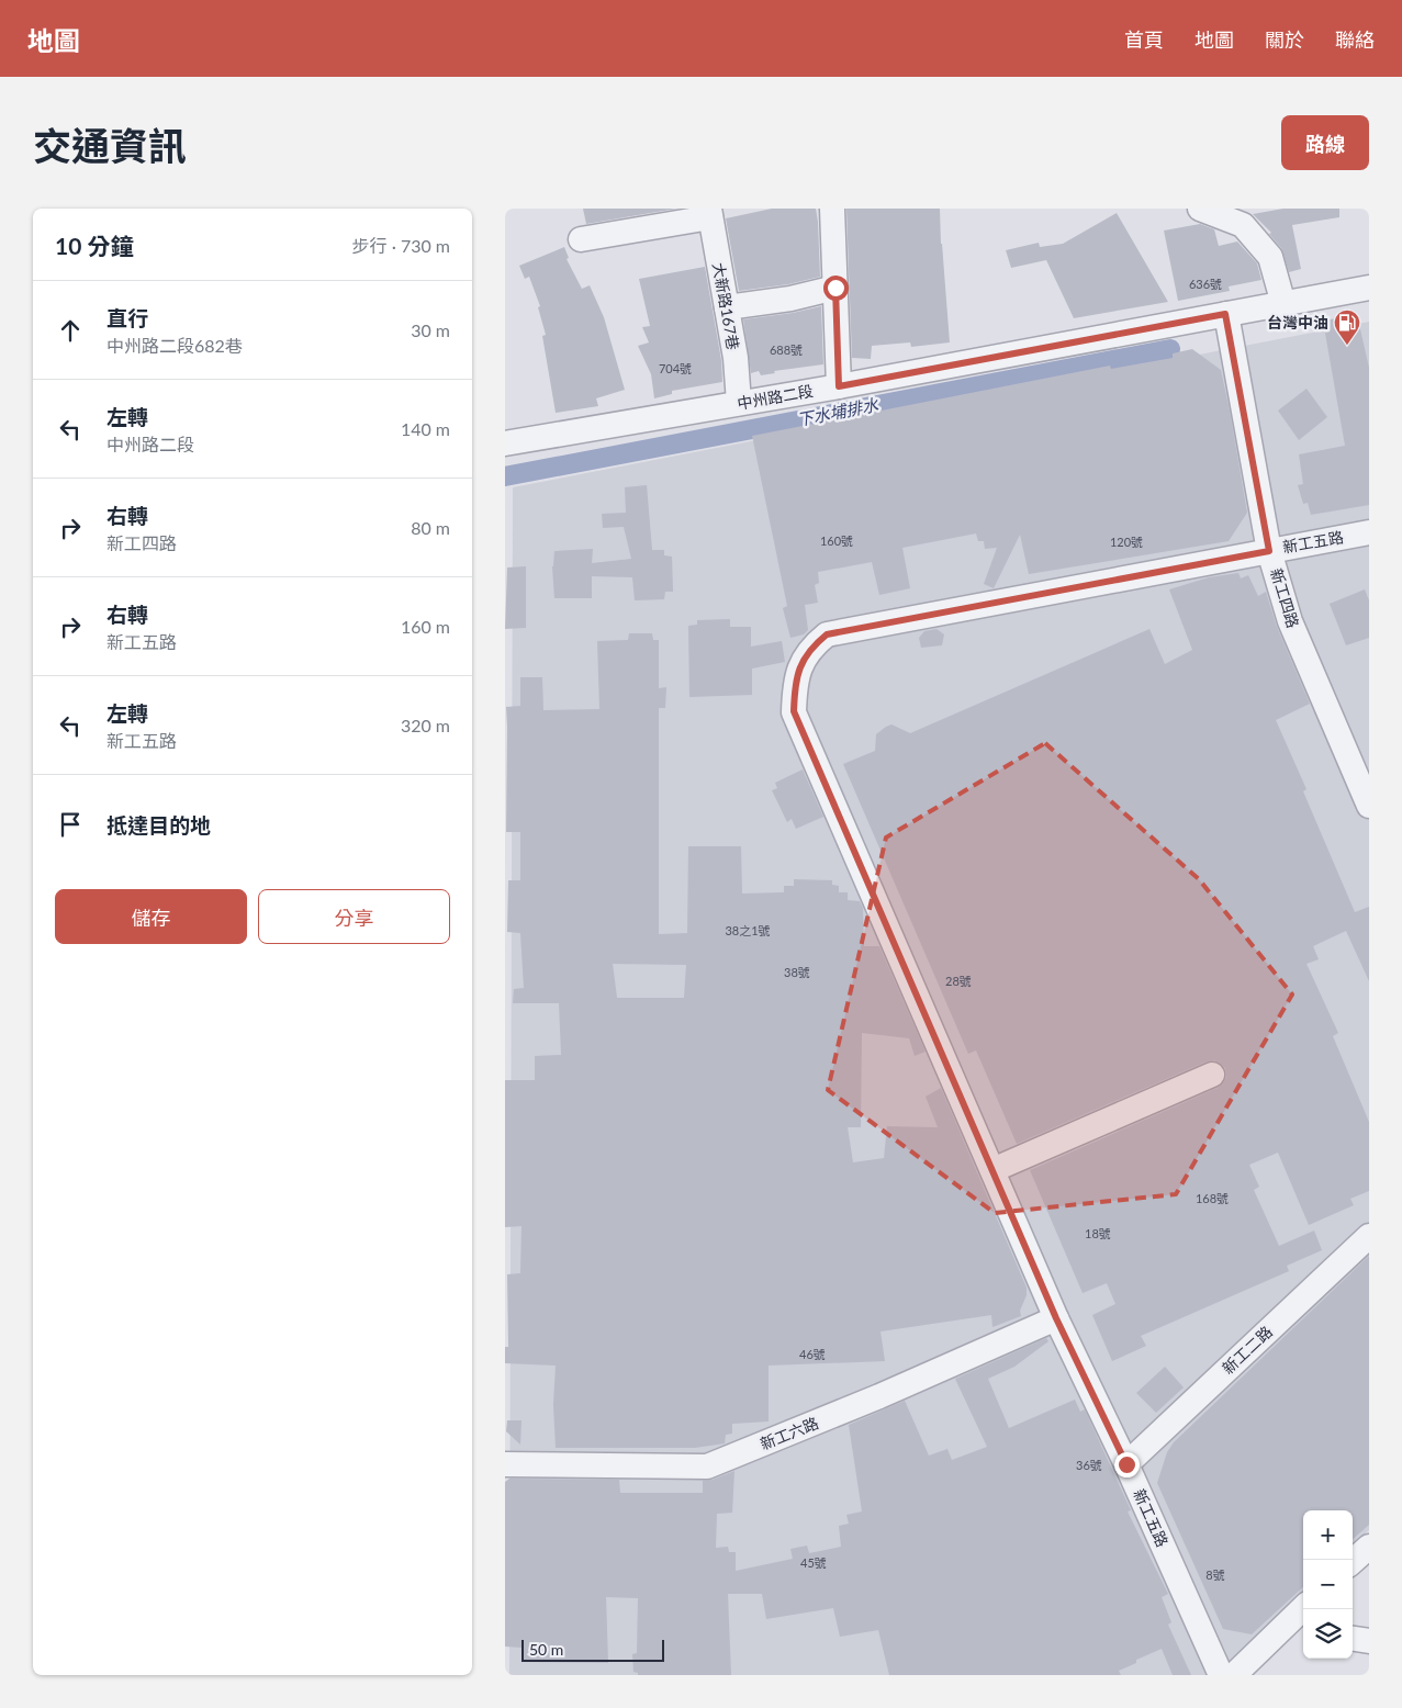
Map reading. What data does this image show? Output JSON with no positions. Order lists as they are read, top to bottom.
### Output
{
  "streets": {
    "street": [
      "大新路167巷",
      "中州路二段",
      "新工五路",
      "新工四路",
      "新工二路",
      "新工六路"
    ]
  },
  "crossings": [
    ["大新路167巷", "中州路二段"],
    ["中州路二段", "新工四路"],
    ["新工五路", "新工四路"],
    ["新工五路", "新工二路"],
    ["新工五路", "新工六路"]
  ],
  "water": ["下水埔排水"],
  "places": {
    "fuel station": ["台灣中油"]
  },
  "house_numbers": [
    "636號",
    "688號",
    "704號",
    "160號",
    "120號",
    "38之1號",
    "38號",
    "28號",
    "168號",
    "18號",
    "46號",
    "36號",
    "45號",
    "8號"
  ],
  "scale_bar": "50 m",
  "page": {
    "header": "地圖",
    "nav": [
      "首頁",
      "地圖",
      "關於",
      "聯絡"
    ],
    "title": "交通資訊",
    "buttons": [
      "路線",
      ["儲存", "分享"]
    ],
    "heading": ["10 分鐘", "步行 · 730 m"],
    "list": [
      ["直行", "中州路二段682巷", "30 m"],
      ["左轉", "中州路二段", "140 m"],
      ["右轉", "新工四路", "80 m"],
      ["右轉", "新工五路", "160 m"],
      ["左轉", "新工五路", "320 m"],
      "抵達目的地"
    ],
    "map_buttons": ["+", "−"],
    "scale": "50 m"
  }
}
